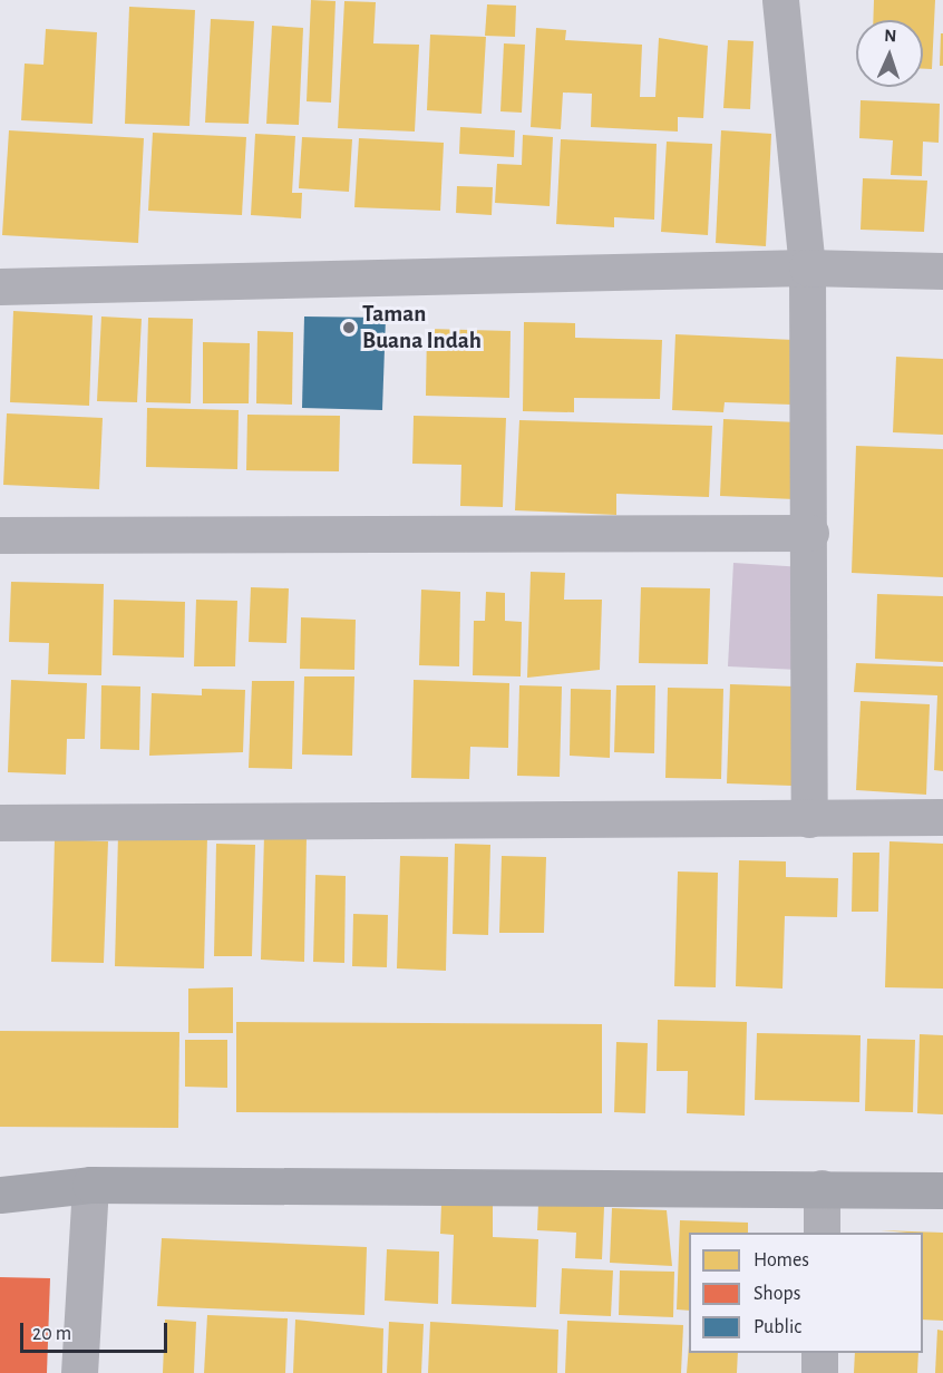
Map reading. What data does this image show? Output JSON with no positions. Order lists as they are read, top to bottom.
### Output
{
  "places": ["Taman Buana Indah"],
  "legend": ["Homes", "Shops", "Public"],
  "scale_bar": "20 m",
  "north": "top"
}
